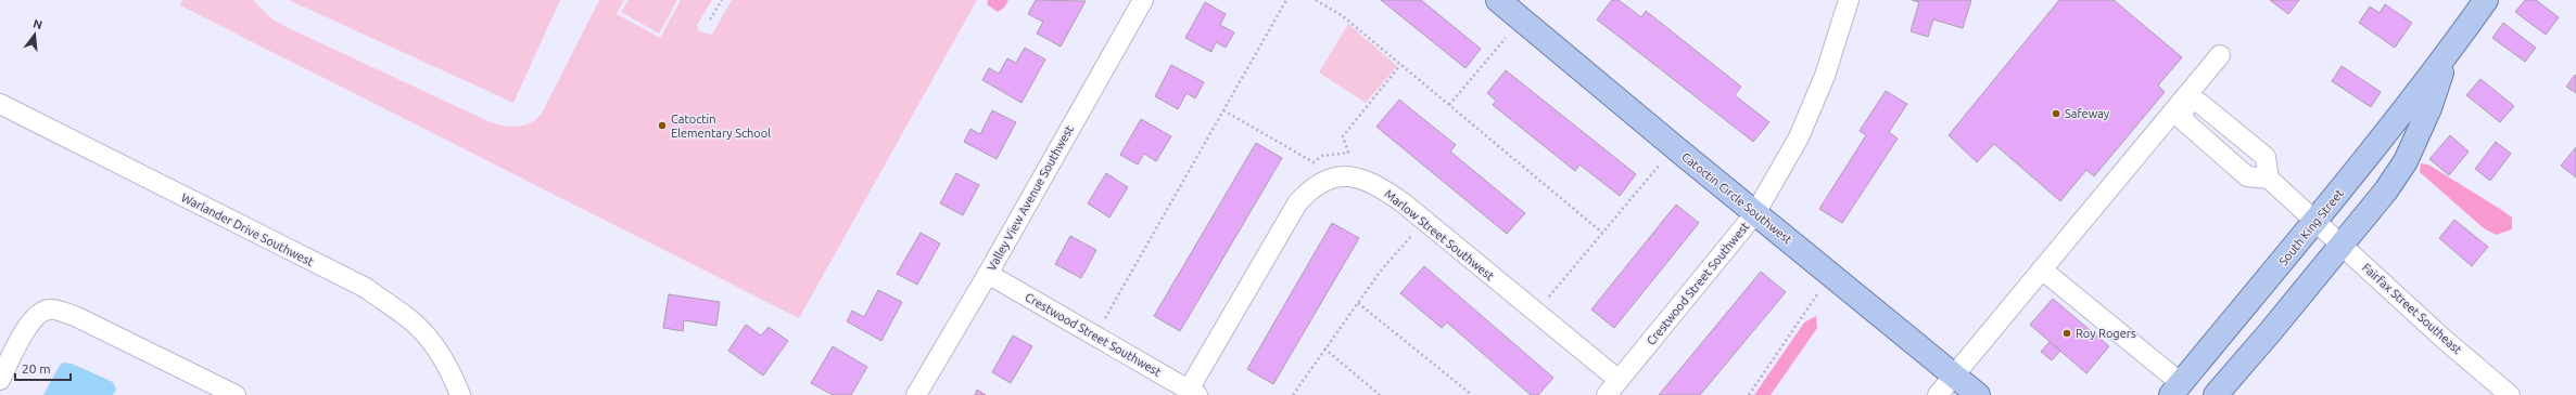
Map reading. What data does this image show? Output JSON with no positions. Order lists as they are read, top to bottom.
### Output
{
  "streets": {
    "main road": ["Catoctin Circle Southwest", "South King Street"],
    "street": [
      "Valley View Avenue Southwest",
      "Warlander Drive Southwest",
      "Marlow Street Southwest",
      "Crestwood Street Southwest",
      "Fairfax Street Southeast"
    ]
  },
  "crossings": [
    ["Valley View Avenue Southwest", "Crestwood Street Southwest"],
    ["Catoctin Circle Southwest", "Crestwood Street Southwest"],
    ["South King Street", "Fairfax Street Southeast"],
    ["Marlow Street Southwest", "Crestwood Street Southwest"]
  ],
  "places": ["Safeway", "Catoctin Elementary School", "Roy Rogers"],
  "scale_bar": "20 m",
  "north": "top"
}
